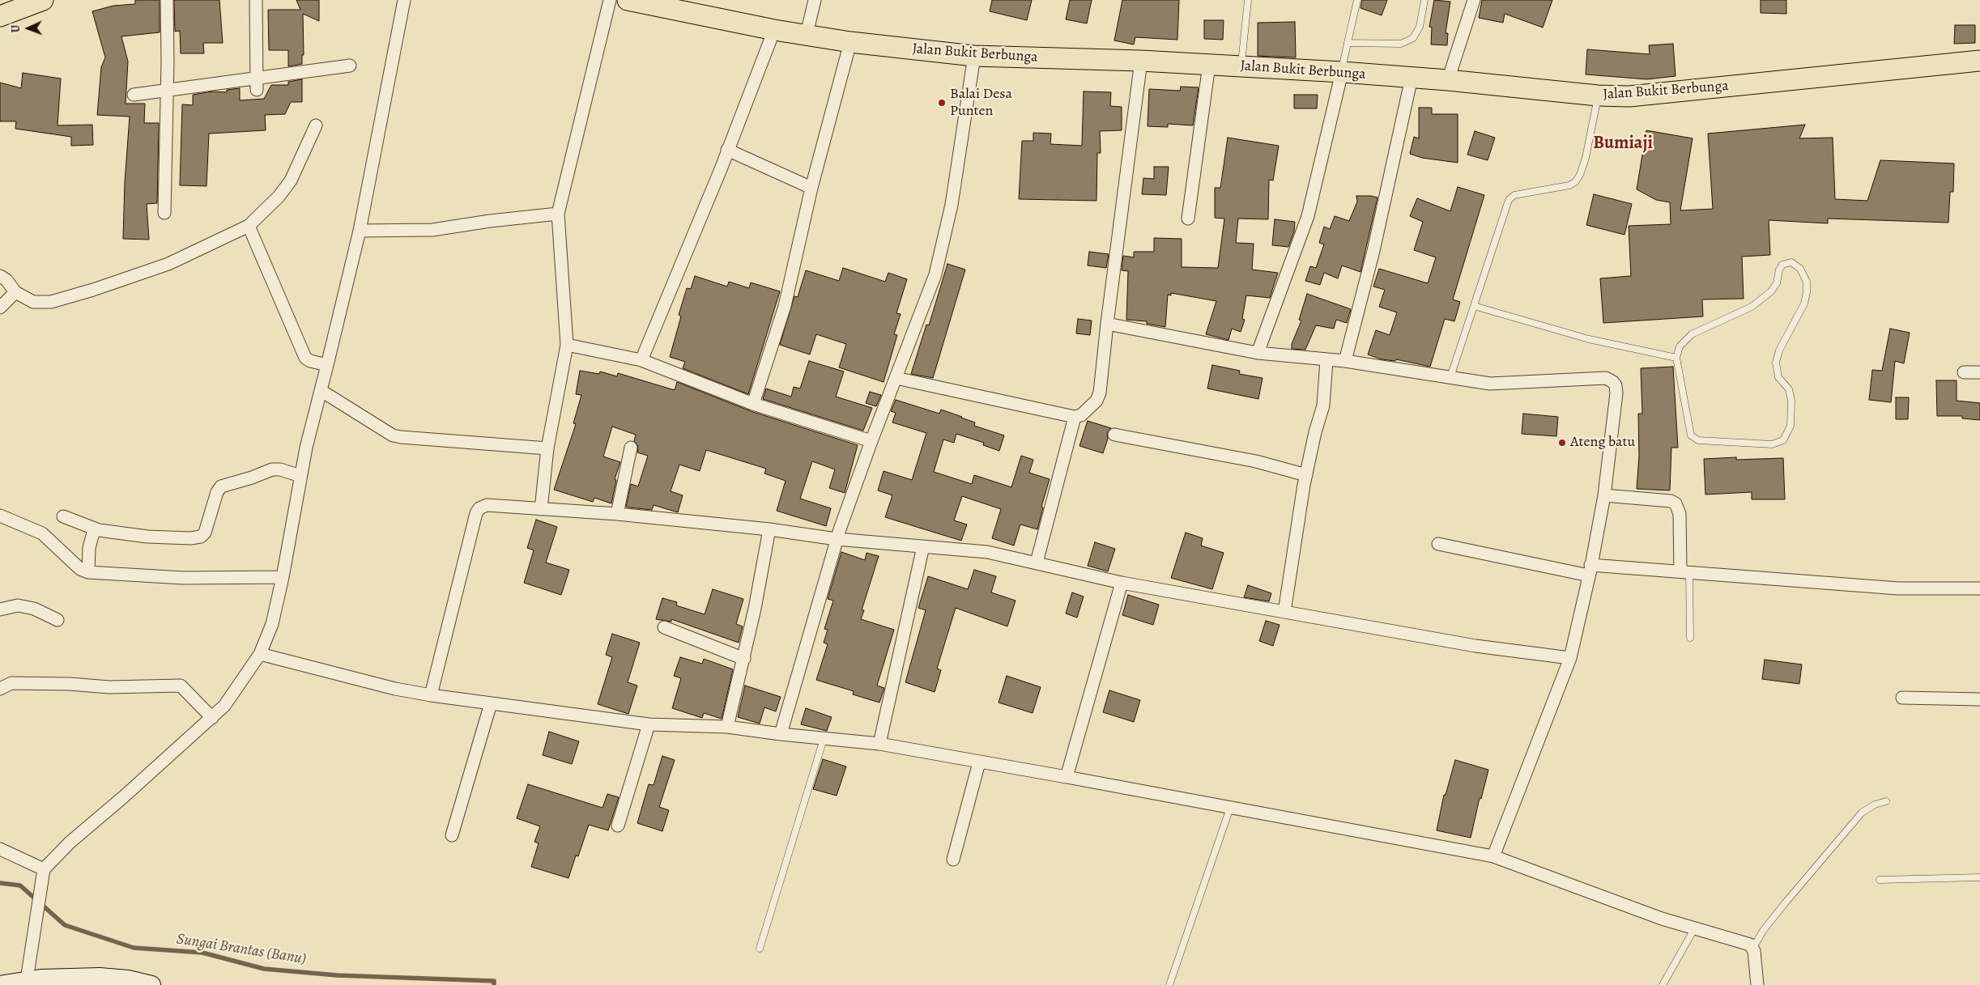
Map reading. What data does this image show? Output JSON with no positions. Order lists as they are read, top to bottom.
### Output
{
  "streets": {
    "main road": ["Jalan Bukit Berbunga"]
  },
  "districts": ["Bumiaji"],
  "water": ["Sungai Brantas (Banu)"],
  "places": ["Balai Desa Punten", "Ateng batu"],
  "north": "left"
}
